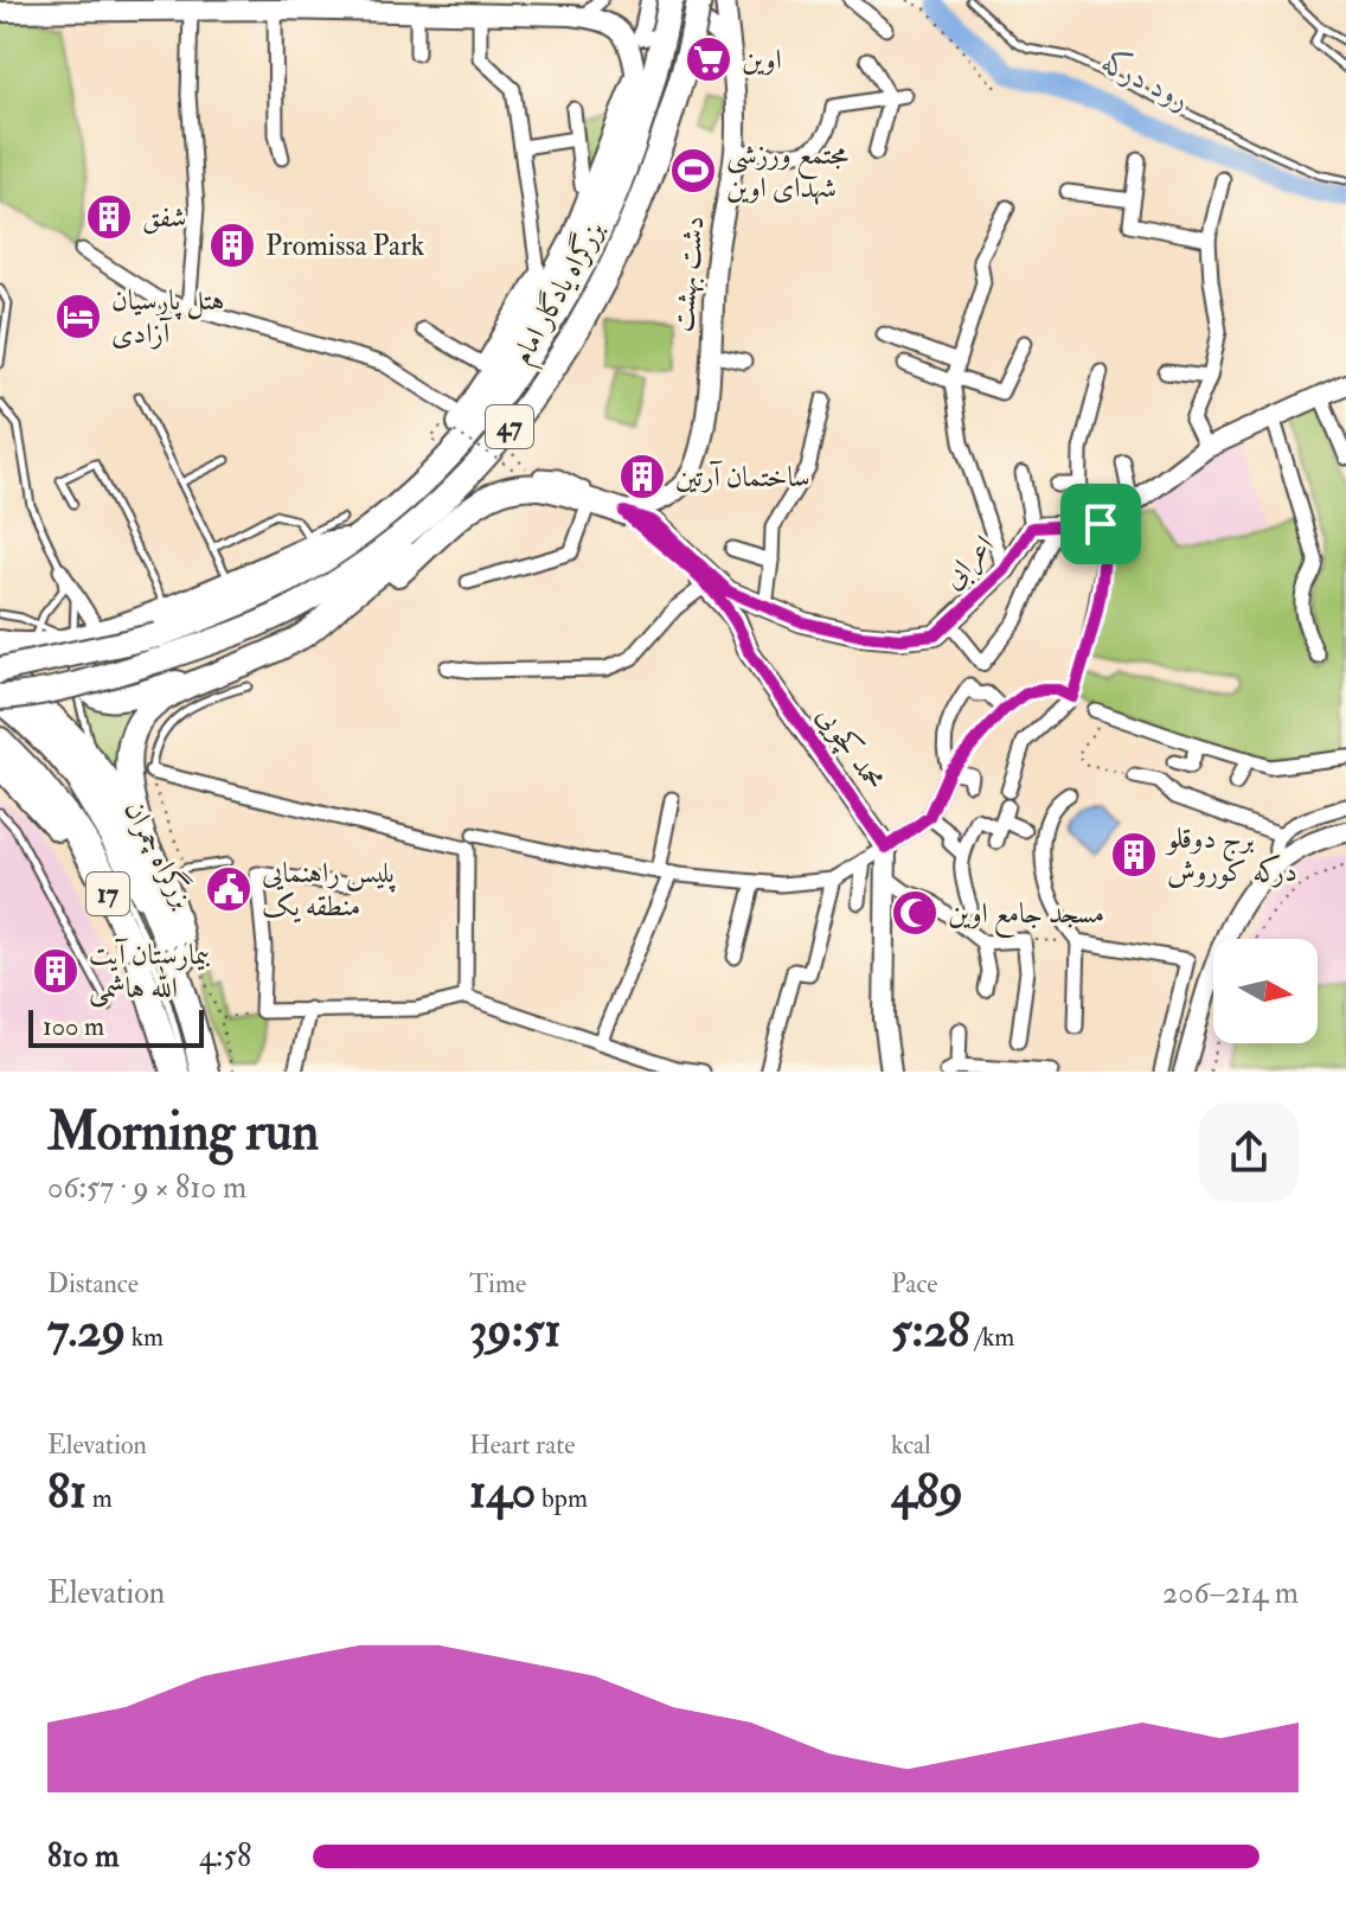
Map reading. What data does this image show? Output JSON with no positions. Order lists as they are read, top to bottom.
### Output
{
  "streets": {
    "highway": [
      "بزرگراه یادگار امام",
      "47",
      "بزرگراه چمران",
      "17"
    ],
    "street": ["دشت بهشت", "اعرابی", "محمد کچویی"]
  },
  "crossings": [
    ["دشت بهشت", "اعرابی"],
    ["دشت بهشت", "محمد کچویی"],
    ["بزرگراه یادگار امام", "47"],
    ["47", "بزرگراه چمران"],
    ["اعرابی", "محمد کچویی"]
  ],
  "water": ["رود درکه"],
  "places": {
    "supermarket": ["اوین"],
    "sports": ["مجتمع ورزشی شهدای اوین"],
    "building": [
      "شفق",
      "Promissa Park",
      "ساختمان آرتین",
      "برج دوقلو درکه کوروش",
      "بیمارستان آیت الله هاشمی"
    ],
    "hotel": ["هتل پارسیان آزادی"],
    "public building": ["پلیس راهنمایی منطقه یک"],
    "mosque": ["مسجد جامع اوین"]
  },
  "scale_bar": "100 m",
  "north": "right",
  "page": {
    "scale": "100 m",
    "heading": ["Morning run", "06:57 · 9 × 810 m"],
    "stats": [
      ["Distance", "7.29 km"],
      ["Time", "39:51"],
      ["Pace", "5:28 /km"],
      ["Elevation", "81 m"],
      ["Heart rate", "140 bpm"],
      ["kcal", "489"]
    ],
    "chart": ["Elevation", "206–214 m"],
    "list": [
      {
        "name": "810 m",
        "note": "4:58"
      }
    ]
  }
}
